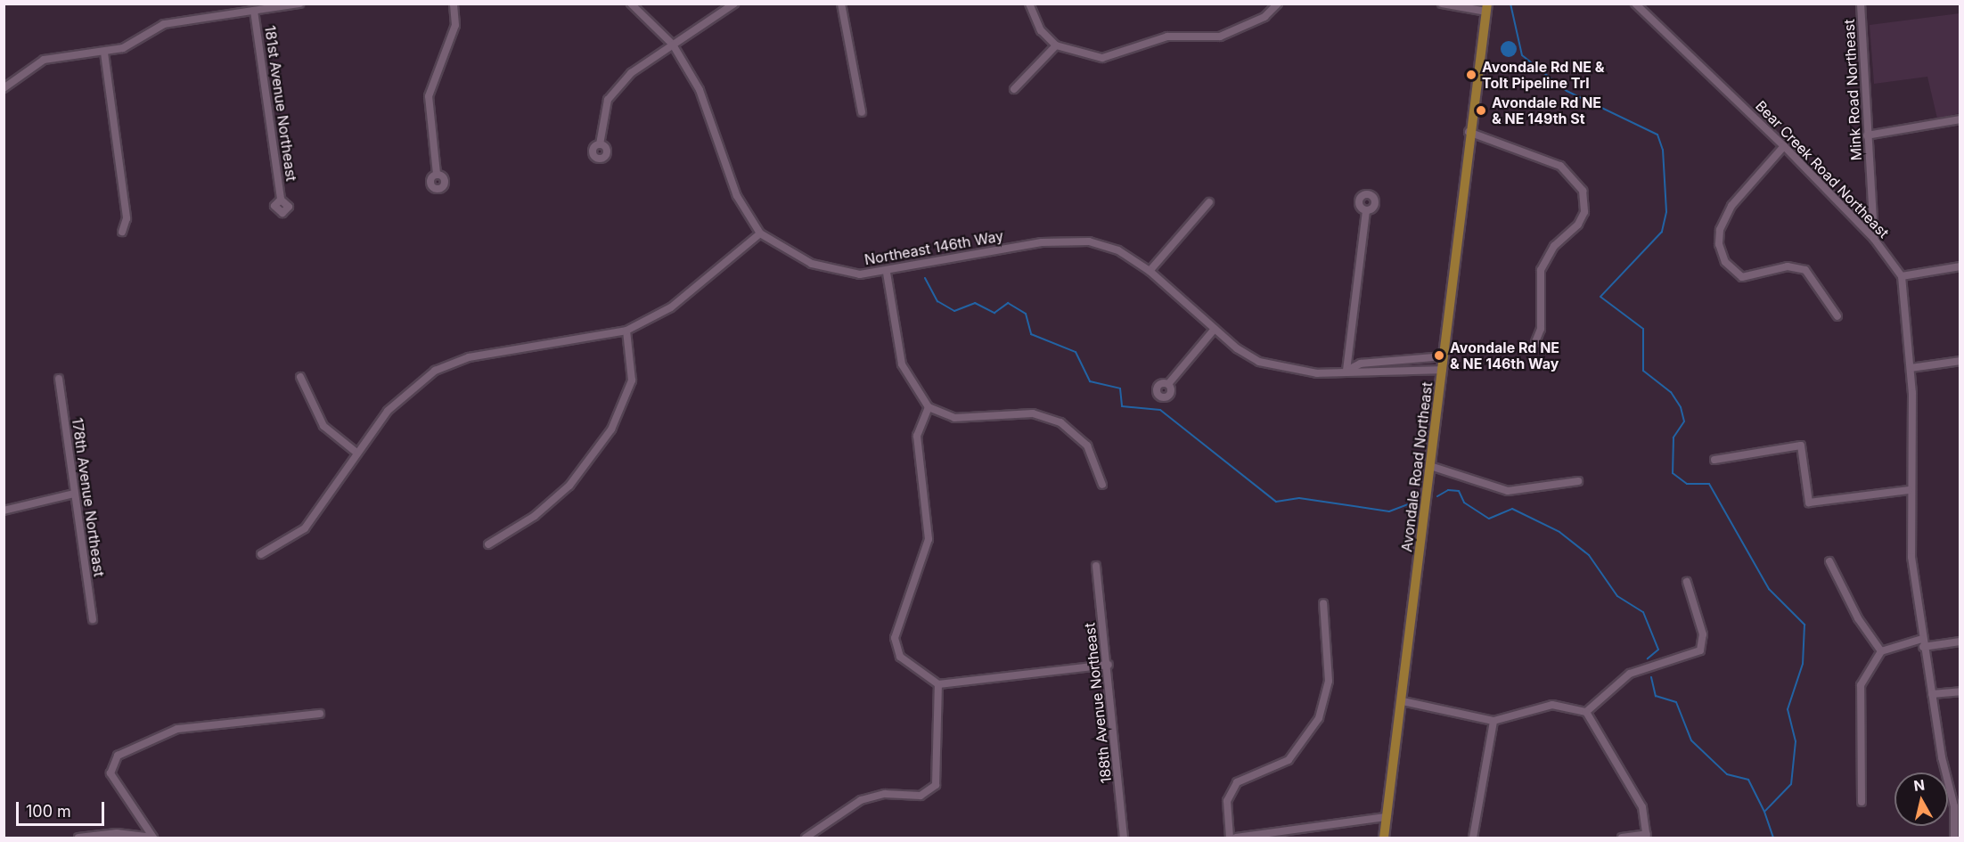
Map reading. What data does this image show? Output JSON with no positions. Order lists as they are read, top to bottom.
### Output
{
  "streets": {
    "main road": ["Avondale Road Northeast"],
    "street": [
      "Mink Road Northeast",
      "181st Avenue Northeast",
      "Bear Creek Road Northeast",
      "Northeast 146th Way",
      "178th Avenue Northeast",
      "188th Avenue Northeast"
    ]
  },
  "crossings": [
    ["Mink Road Northeast", "Bear Creek Road Northeast"],
    ["Northeast 146th Way", "Avondale Road Northeast"]
  ],
  "places": ["Avondale Rd NE & Tolt Pipeline Trl", "Avondale Rd NE & NE 149th St", "Avondale Rd NE & NE 146th Way"],
  "scale_bar": "100 m",
  "north": "top"
}
